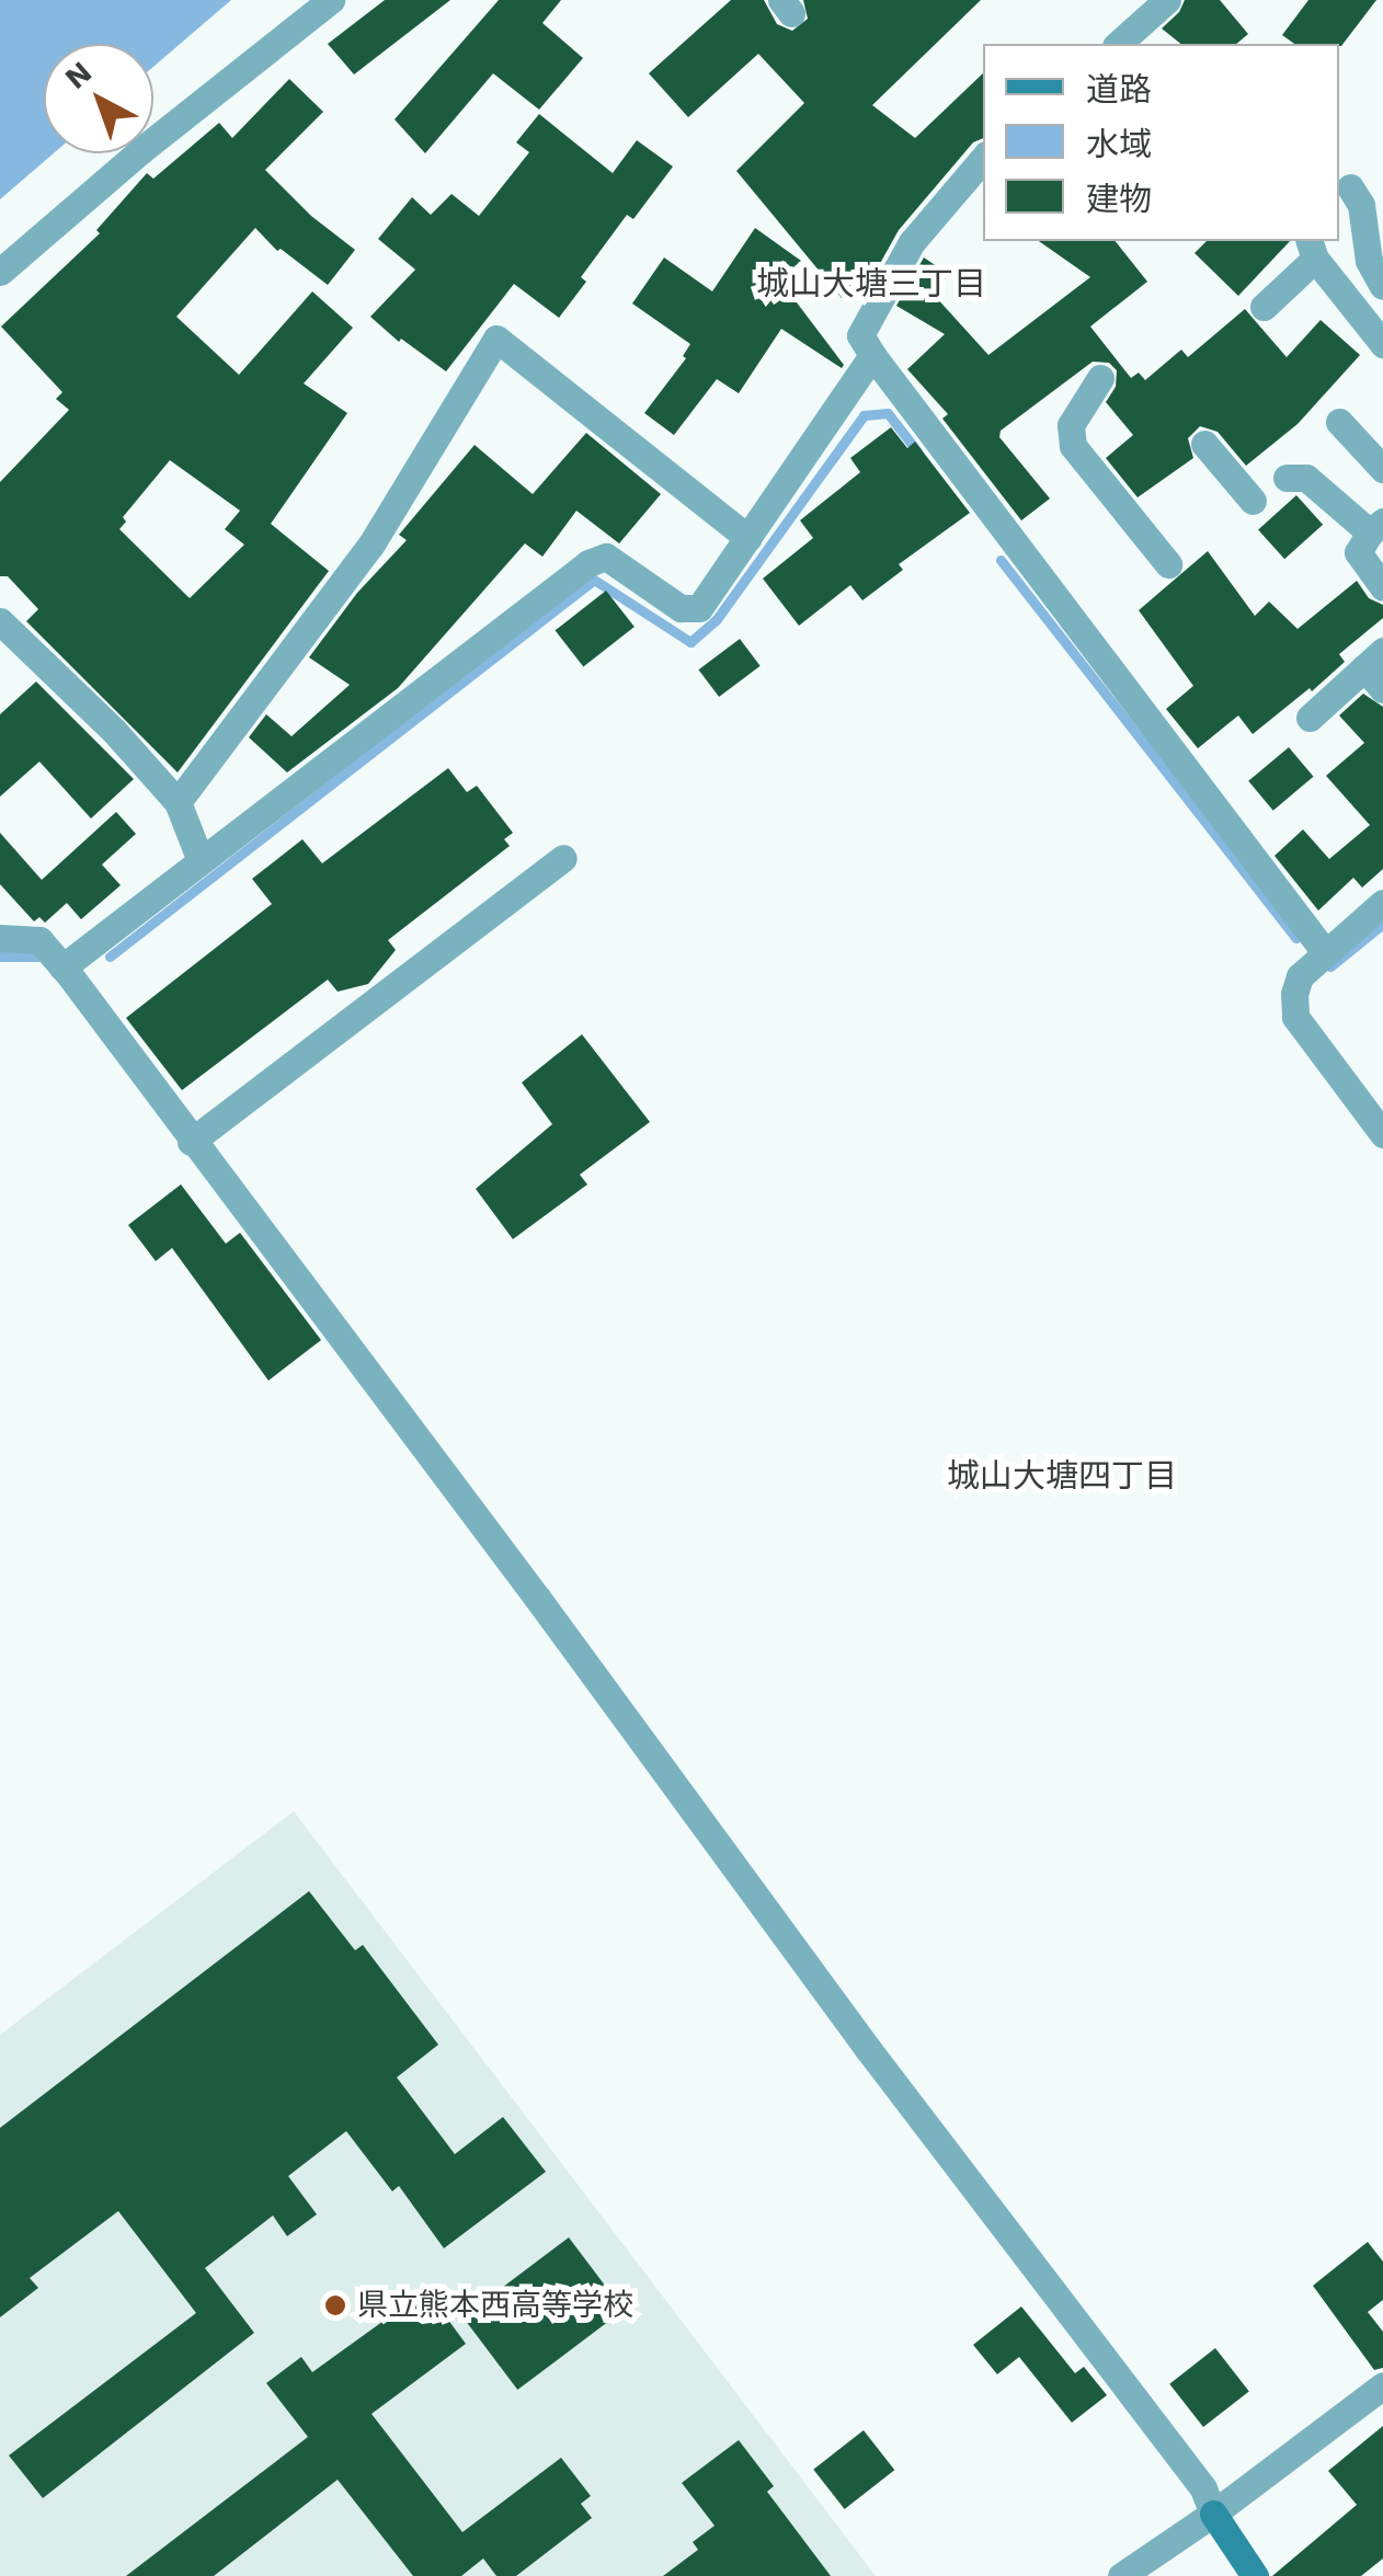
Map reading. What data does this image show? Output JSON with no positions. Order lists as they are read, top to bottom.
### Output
{
  "districts": ["城山大塘三丁目", "城山大塘四丁目"],
  "places": ["県立熊本西高等学校"],
  "legend": ["道路", "水域", "建物"],
  "north": "top left"
}
